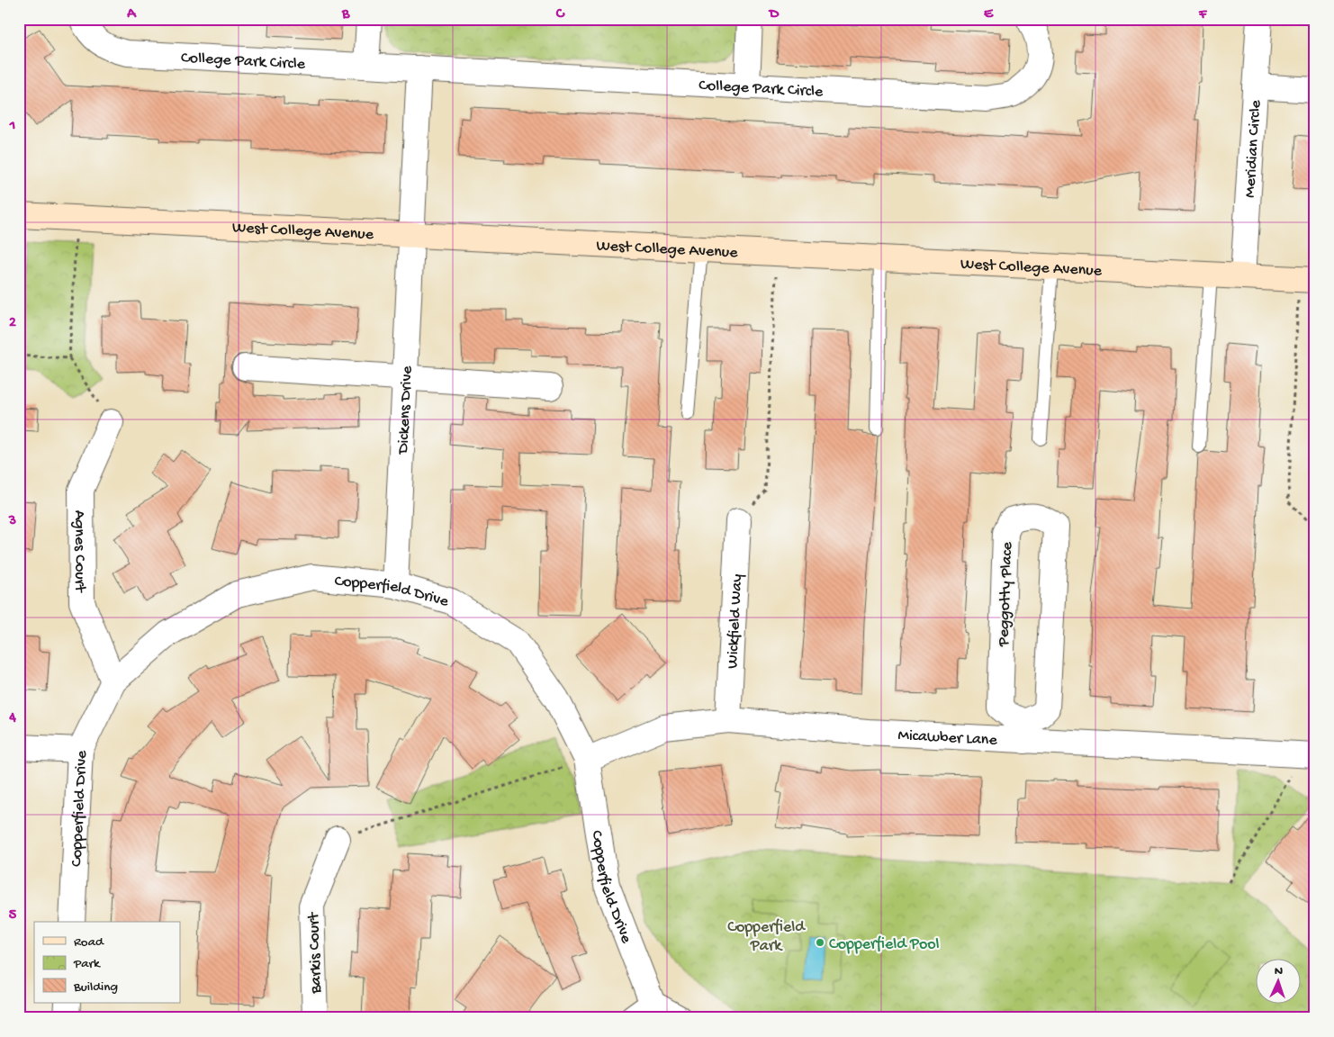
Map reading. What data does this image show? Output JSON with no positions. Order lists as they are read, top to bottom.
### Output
{
  "streets": {
    "main road": ["West College Avenue"],
    "street": [
      "College Park Circle",
      "Meridian Circle",
      "Dickens Drive",
      "Agnes Court",
      "Copperfield Drive",
      "Peggotty Place",
      "Wickfield Way",
      "Micawber Lane",
      "Barkis Court"
    ]
  },
  "crossings": [
    ["Meridian Circle", "West College Avenue"],
    ["West College Avenue", "Dickens Drive"],
    ["Dickens Drive", "Copperfield Drive"],
    ["Agnes Court", "Copperfield Drive"],
    ["Copperfield Drive", "Micawber Lane"],
    ["Peggotty Place", "Micawber Lane"],
    ["Wickfield Way", "Micawber Lane"]
  ],
  "parks": ["Copperfield Park"],
  "places": ["Copperfield Pool"],
  "legend": ["Road", "Park", "Building"],
  "north": "top",
  "grid": {
    "columns": [
      "A",
      "B",
      "C",
      "D",
      "E",
      "F"
    ],
    "rows": [
      "1",
      "2",
      "3",
      "4",
      "5"
    ]
  }
}
